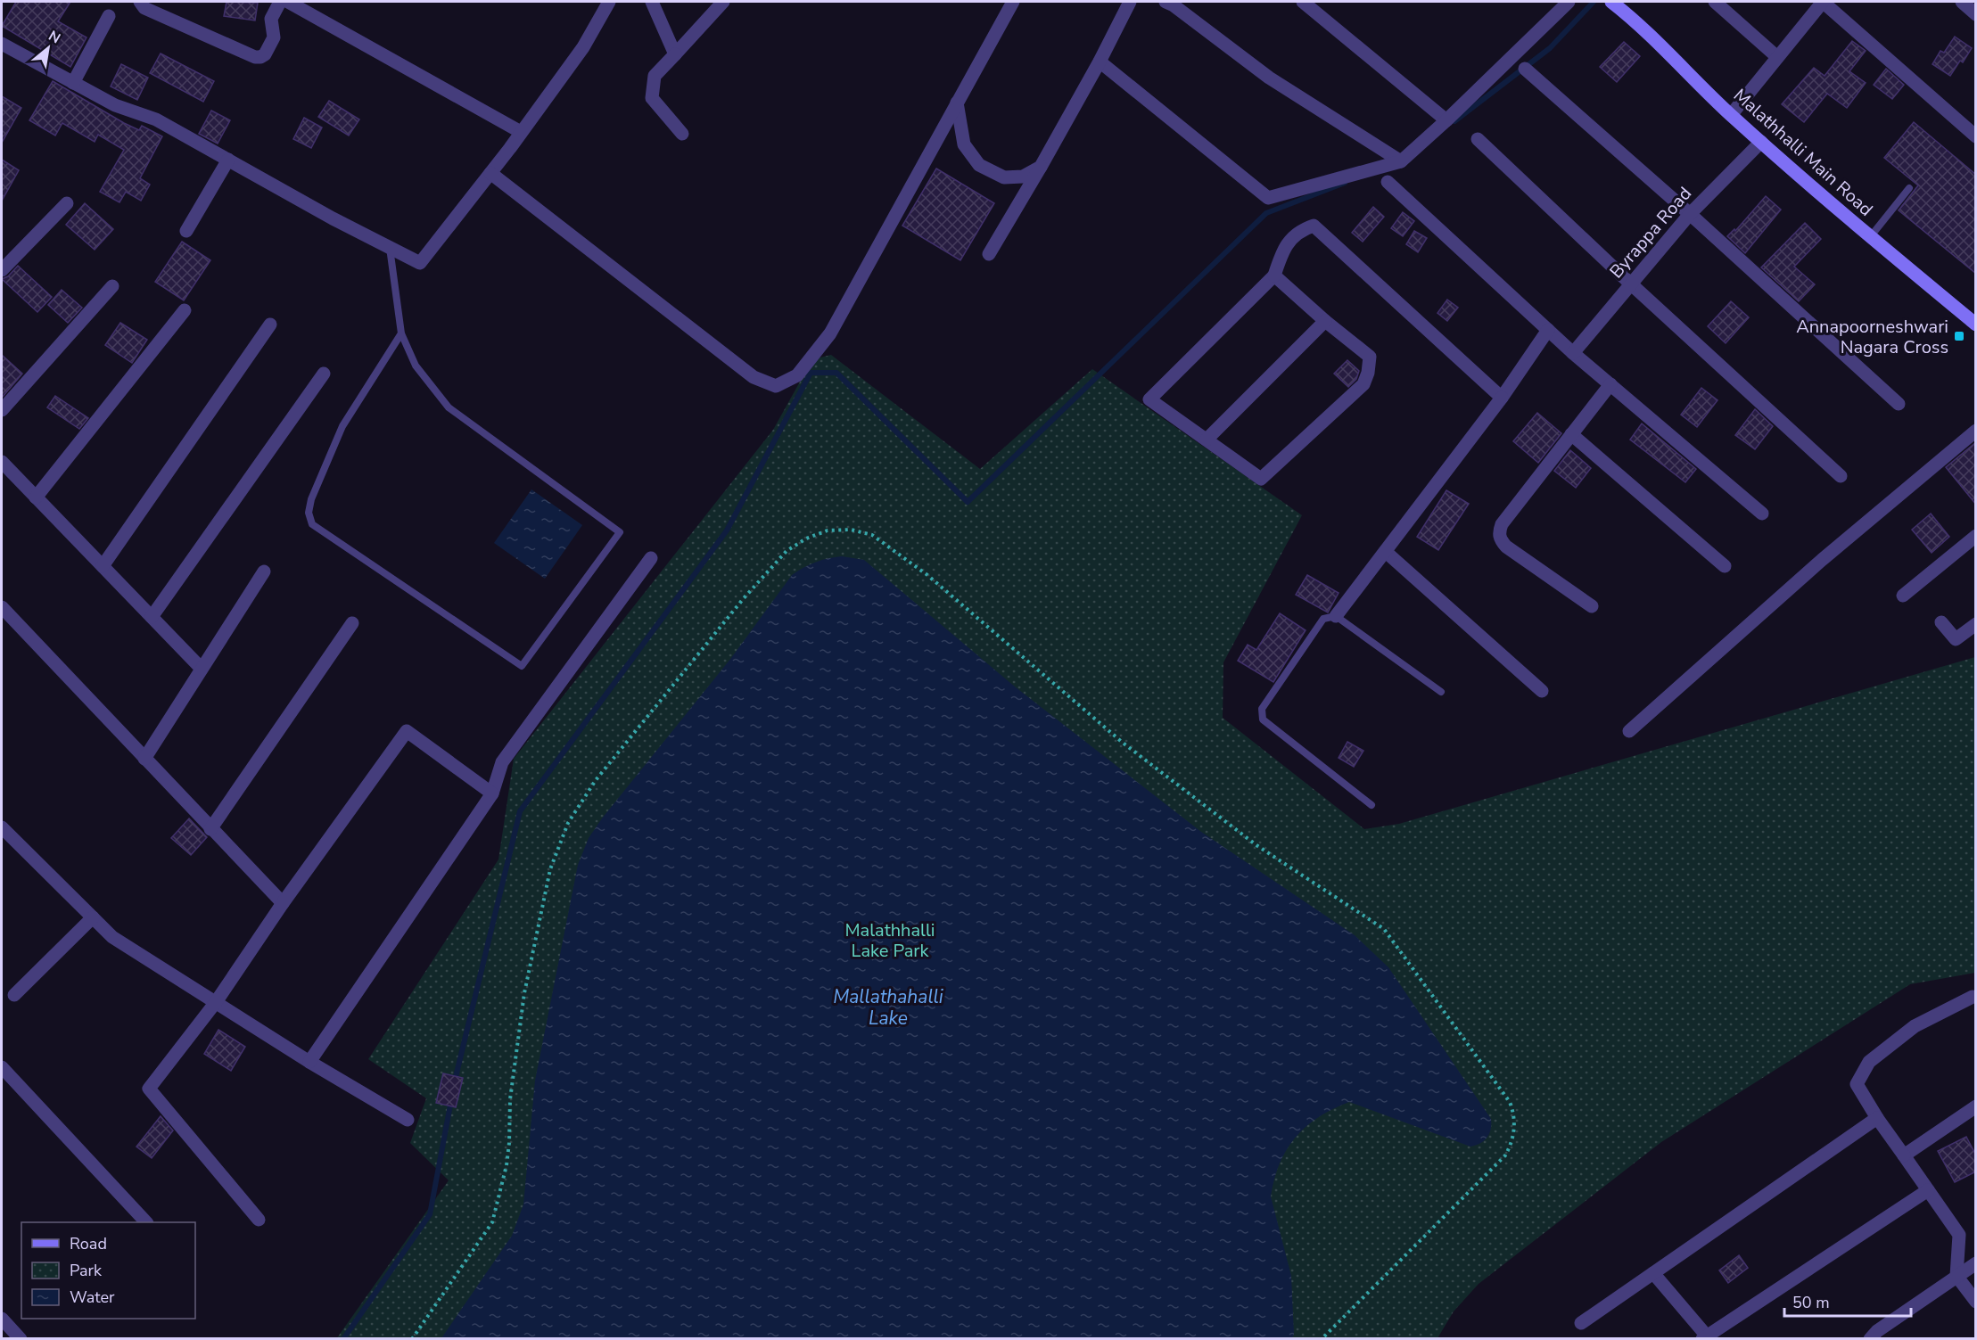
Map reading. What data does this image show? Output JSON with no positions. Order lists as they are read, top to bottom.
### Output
{
  "streets": {
    "main road": ["Malathhalli Main Road"],
    "street": ["Byrappa Road"]
  },
  "crossings": [
    ["Malathhalli Main Road", "Byrappa Road"]
  ],
  "water": ["Mallathahalli Lake"],
  "parks": ["Malathhalli Lake Park"],
  "places": {
    "transit": ["Annapoorneshwari Nagara Cross"]
  },
  "legend": ["Road", "Park", "Water"],
  "scale_bar": "50 m",
  "north": "top right"
}
